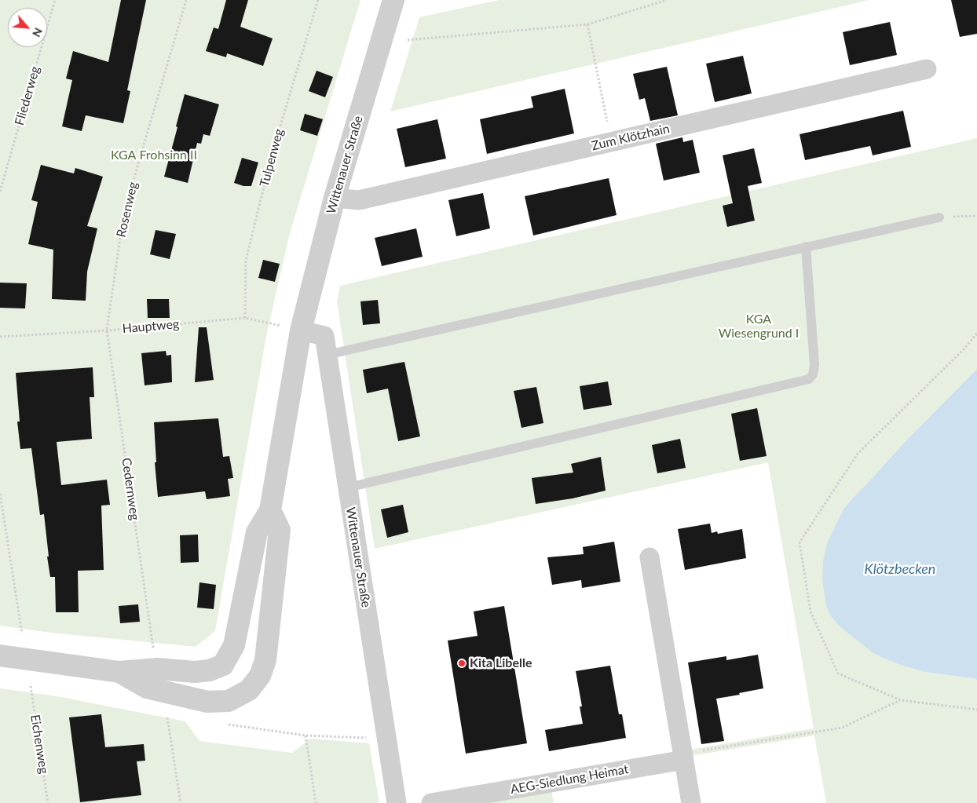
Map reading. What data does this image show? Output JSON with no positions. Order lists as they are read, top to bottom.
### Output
{
  "streets": {
    "street": ["Zum Klötzhain", "Wittenauer Straße", "AEG-Siedlung Heimat"],
    "path": [
      "Fliederweg",
      "Tulpenweg",
      "Rosenweg",
      "Hauptweg",
      "Cedernweg",
      "Eichenweg"
    ]
  },
  "crossings": [
    ["Zum Klötzhain", "Wittenauer Straße"],
    ["Tulpenweg", "Hauptweg"],
    ["Wittenauer Straße", "Hauptweg"],
    ["Rosenweg", "Hauptweg"],
    ["Rosenweg", "Cedernweg"],
    ["Hauptweg", "Cedernweg"]
  ],
  "water": ["Klötzbecken"],
  "parks": ["KGA Frohsinn II", "KGA Wiesengrund I"],
  "places": ["Kita Libelle"],
  "north": "bottom right"
}
